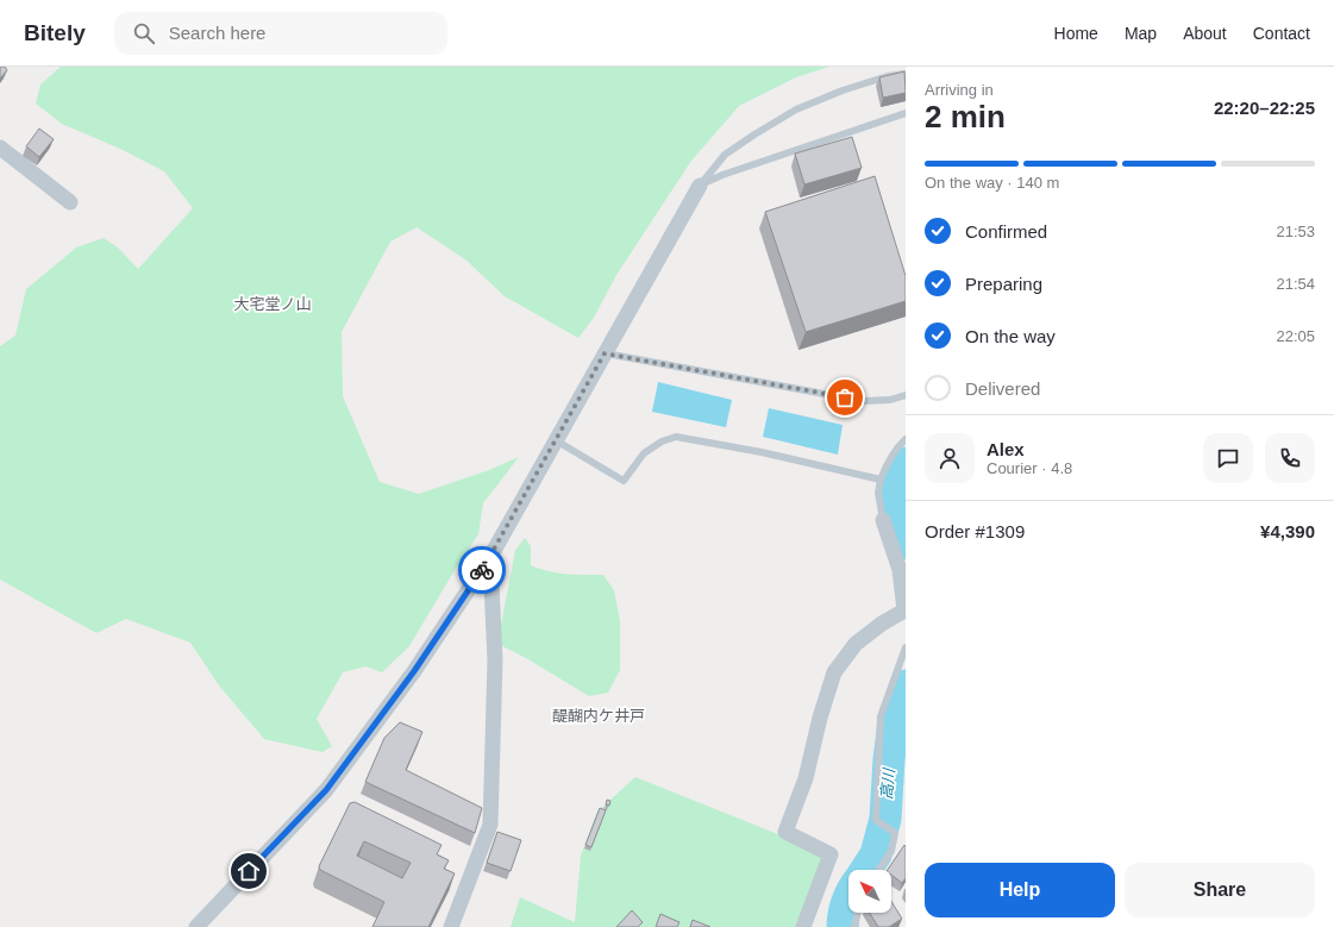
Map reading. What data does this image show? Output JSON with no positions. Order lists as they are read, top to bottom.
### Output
{
  "districts": ["大宅堂ノ山", "醍醐内ケ井戸"],
  "water": ["高川"],
  "north": "top left",
  "page": {
    "header": "Bitely",
    "search": "Search here",
    "nav": [
      "Home",
      "Map",
      "About",
      "Contact"
    ],
    "heading": ["2 min", "Arriving in", "22:20–22:25"],
    "panel": [
      "Alex",
      "Courier · 4.8",
      "Order #1309",
      "¥4,390"
    ],
    "bar": "On the way · 140 m",
    "list": [
      ["Confirmed", "21:53"],
      ["Preparing", "21:54"],
      ["On the way", "22:05"],
      "Delivered"
    ],
    "buttons": ["Help", "Share"]
  }
}
